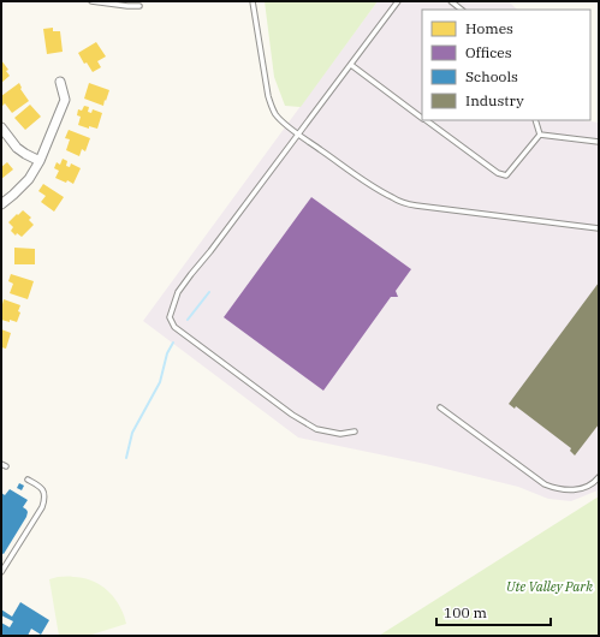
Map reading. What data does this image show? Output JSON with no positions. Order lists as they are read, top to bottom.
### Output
{
  "parks": ["Ute Valley Park"],
  "legend": [
    "Homes",
    "Offices",
    "Schools",
    "Industry"
  ],
  "scale_bar": "100 m"
}
